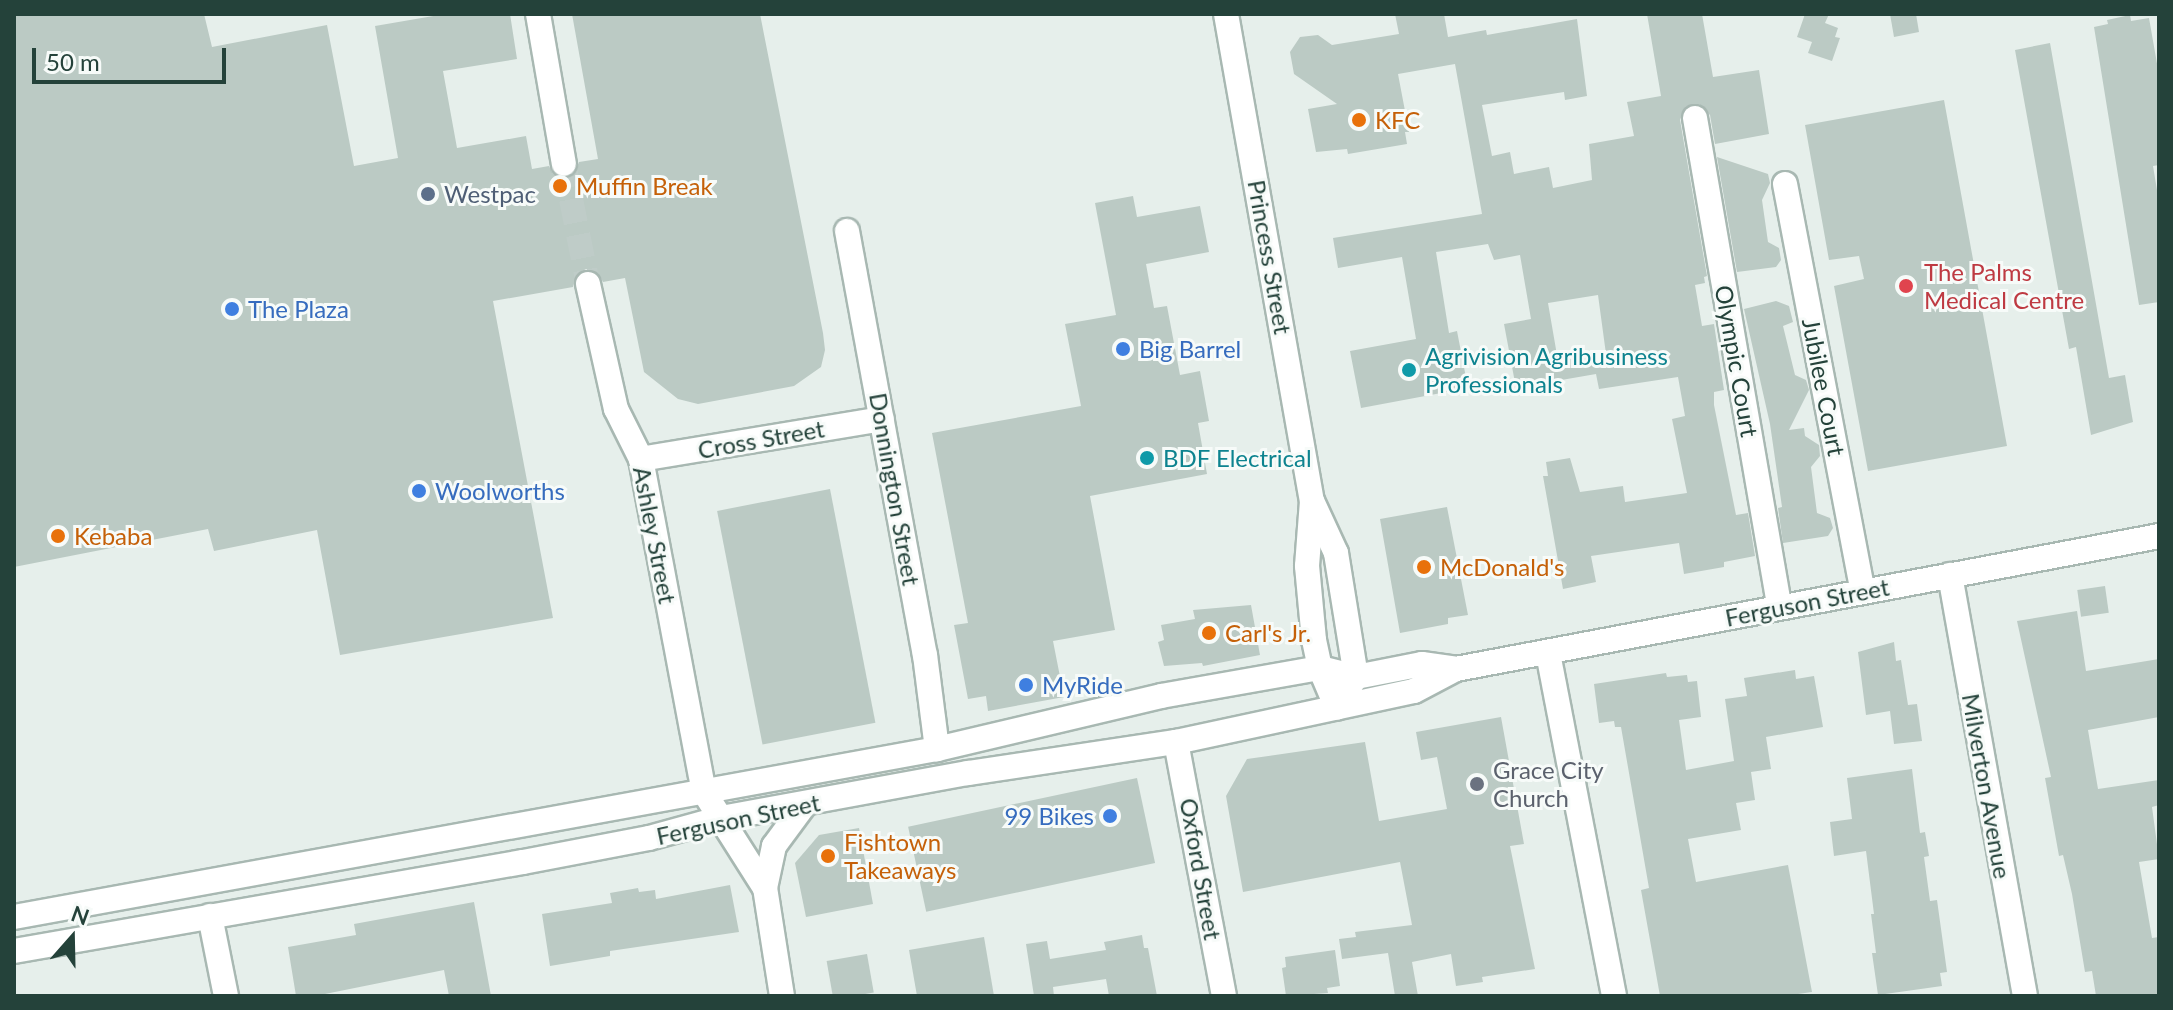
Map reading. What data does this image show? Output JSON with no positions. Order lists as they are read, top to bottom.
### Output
{
  "streets": {
    "street": [
      "Princess Street",
      "Olympic Court",
      "Jubilee Court",
      "Cross Street",
      "Donnington Street",
      "Ashley Street",
      "Ferguson Street",
      "Milverton Avenue",
      "Oxford Street"
    ]
  },
  "crossings": [
    ["Princess Street", "Ferguson Street"],
    ["Olympic Court", "Ferguson Street"],
    ["Jubilee Court", "Ferguson Street"],
    ["Cross Street", "Donnington Street"],
    ["Cross Street", "Ashley Street"],
    ["Donnington Street", "Ferguson Street"],
    ["Ashley Street", "Ferguson Street"],
    ["Ferguson Street", "Milverton Avenue"],
    ["Ferguson Street", "Oxford Street"]
  ],
  "places": [
    "KFC",
    "Muffin Break",
    "Westpac",
    "The Palms Medical Centre",
    "The Plaza",
    "Big Barrel",
    "Agrivision Agribusiness Professionals",
    "BDF Electrical",
    "Woolworths",
    "Kebaba",
    "McDonald's",
    "Carl's Jr.",
    "MyRide",
    "Grace City Church",
    "99 Bikes",
    "Fishtown Takeaways"
  ],
  "scale_bar": "50 m",
  "north": "top"
}
